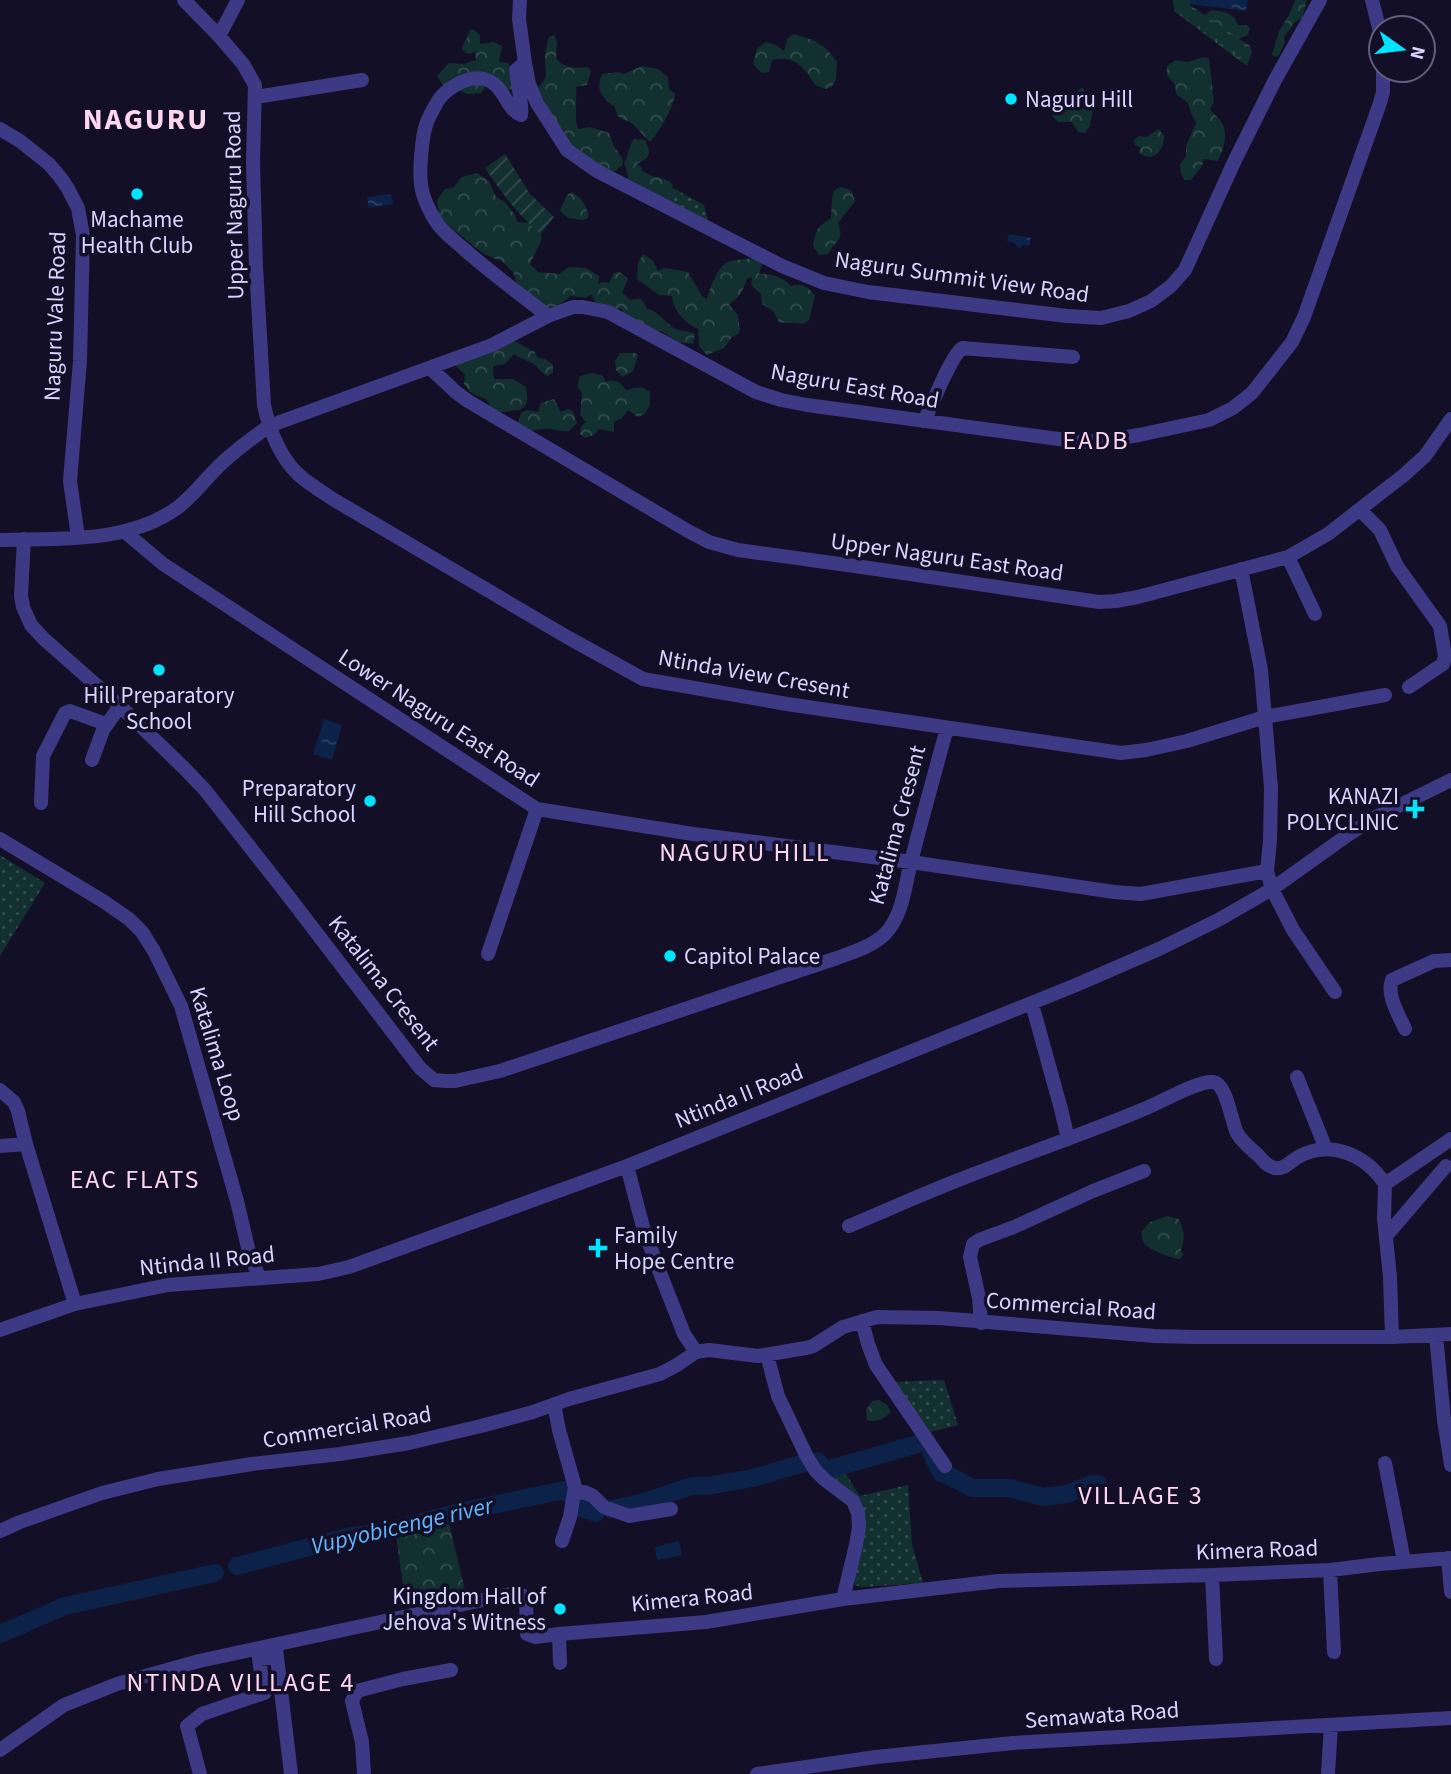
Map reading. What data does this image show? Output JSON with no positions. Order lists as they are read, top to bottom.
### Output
{
  "streets": {
    "street": [
      "Upper Naguru Road",
      "Naguru Summit View Road",
      "Naguru Vale Road",
      "Naguru East Road",
      "Upper Naguru East Road",
      "Ntinda View Cresent",
      "Lower Naguru East Road",
      "Katalima Cresent",
      "Katalima Loop",
      "Ntinda II Road",
      "Commercial Road",
      "Kimera Road",
      "Semawata Road"
    ]
  },
  "crossings": [
    ["Upper Naguru Road", "Naguru East Road"],
    ["Upper Naguru Road", "Ntinda View Cresent"],
    ["Naguru East Road", "Upper Naguru East Road"],
    ["Naguru East Road", "Ntinda View Cresent"],
    ["Naguru East Road", "Lower Naguru East Road"],
    ["Ntinda View Cresent", "Katalima Cresent"],
    ["Lower Naguru East Road", "Katalima Cresent"],
    ["Katalima Loop", "Ntinda II Road"]
  ],
  "districts": [
    "NAGURU",
    "EADB",
    "NAGURU HILL",
    "EAC FLATS",
    "VILLAGE 3",
    "NTINDA VILLAGE 4"
  ],
  "water": ["Vupyobicenge river"],
  "places": {
    "other": [
      "Naguru Hill",
      "Machame Health Club",
      "Hill Preparatory School",
      "Preparatory Hill School",
      "Capitol Palace",
      "Kingdom Hall of Jehova's Witness"
    ],
    "health": ["KANAZI POLYCLINIC", "Family Hope Centre"]
  },
  "north": "right"
}
